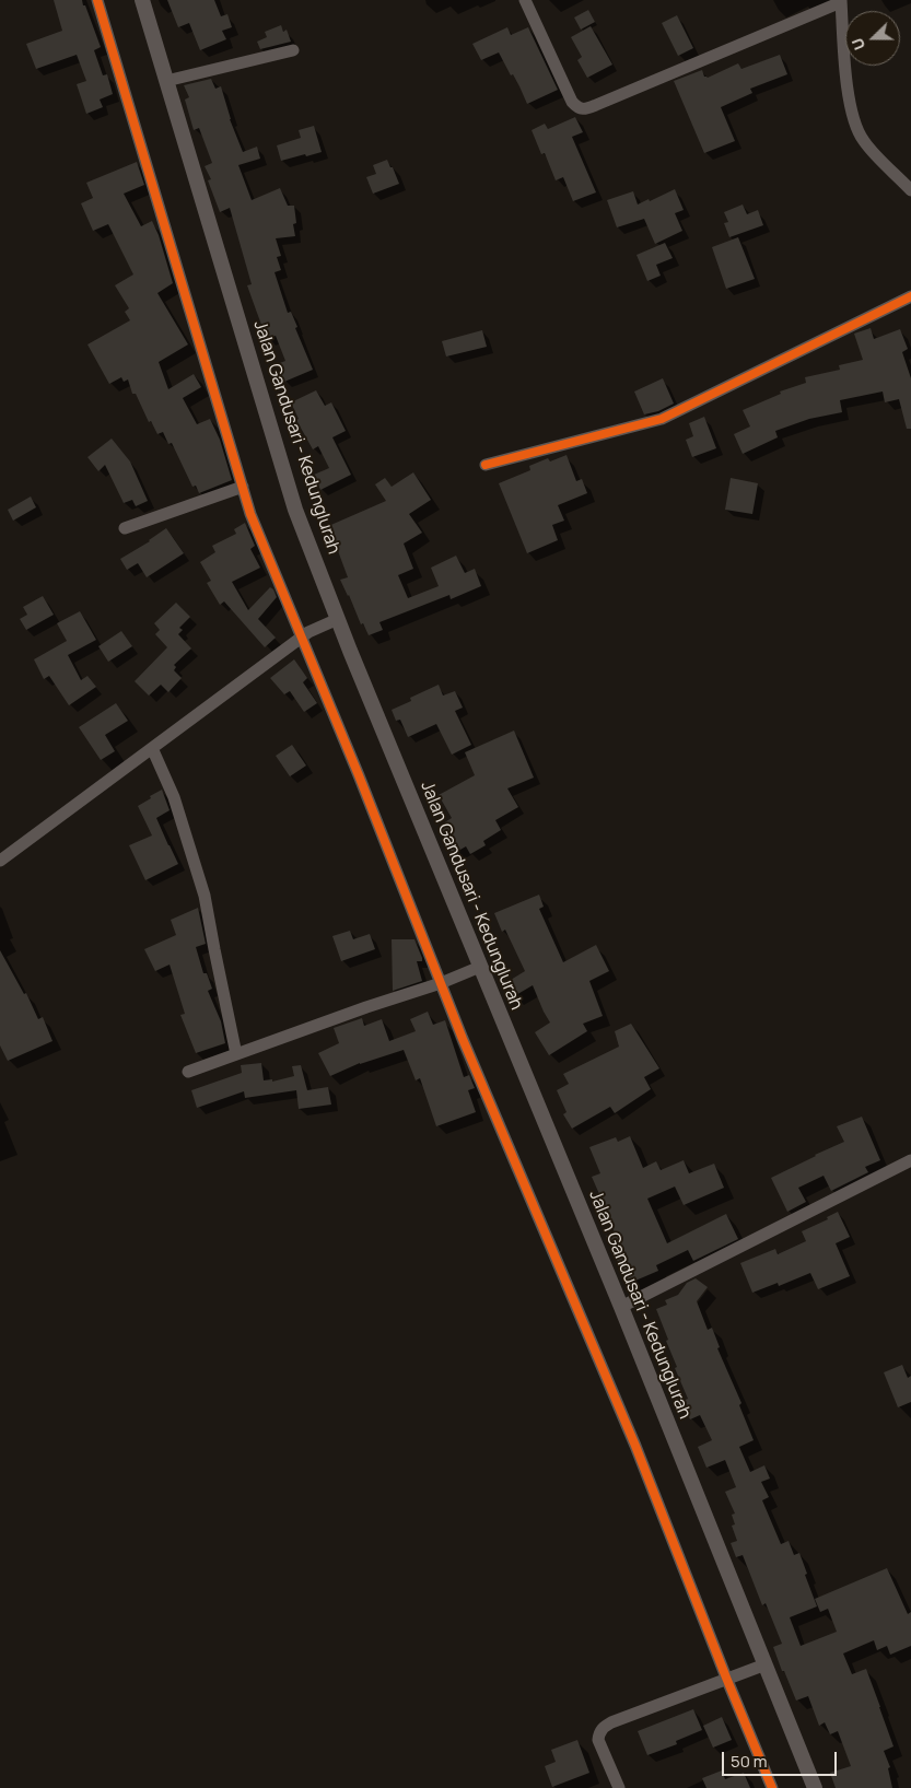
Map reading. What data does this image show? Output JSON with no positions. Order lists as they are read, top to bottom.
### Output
{
  "streets": {
    "street": ["Jalan Gandusari - Kedunglurah"]
  },
  "scale_bar": "50 m",
  "north": "left"
}
